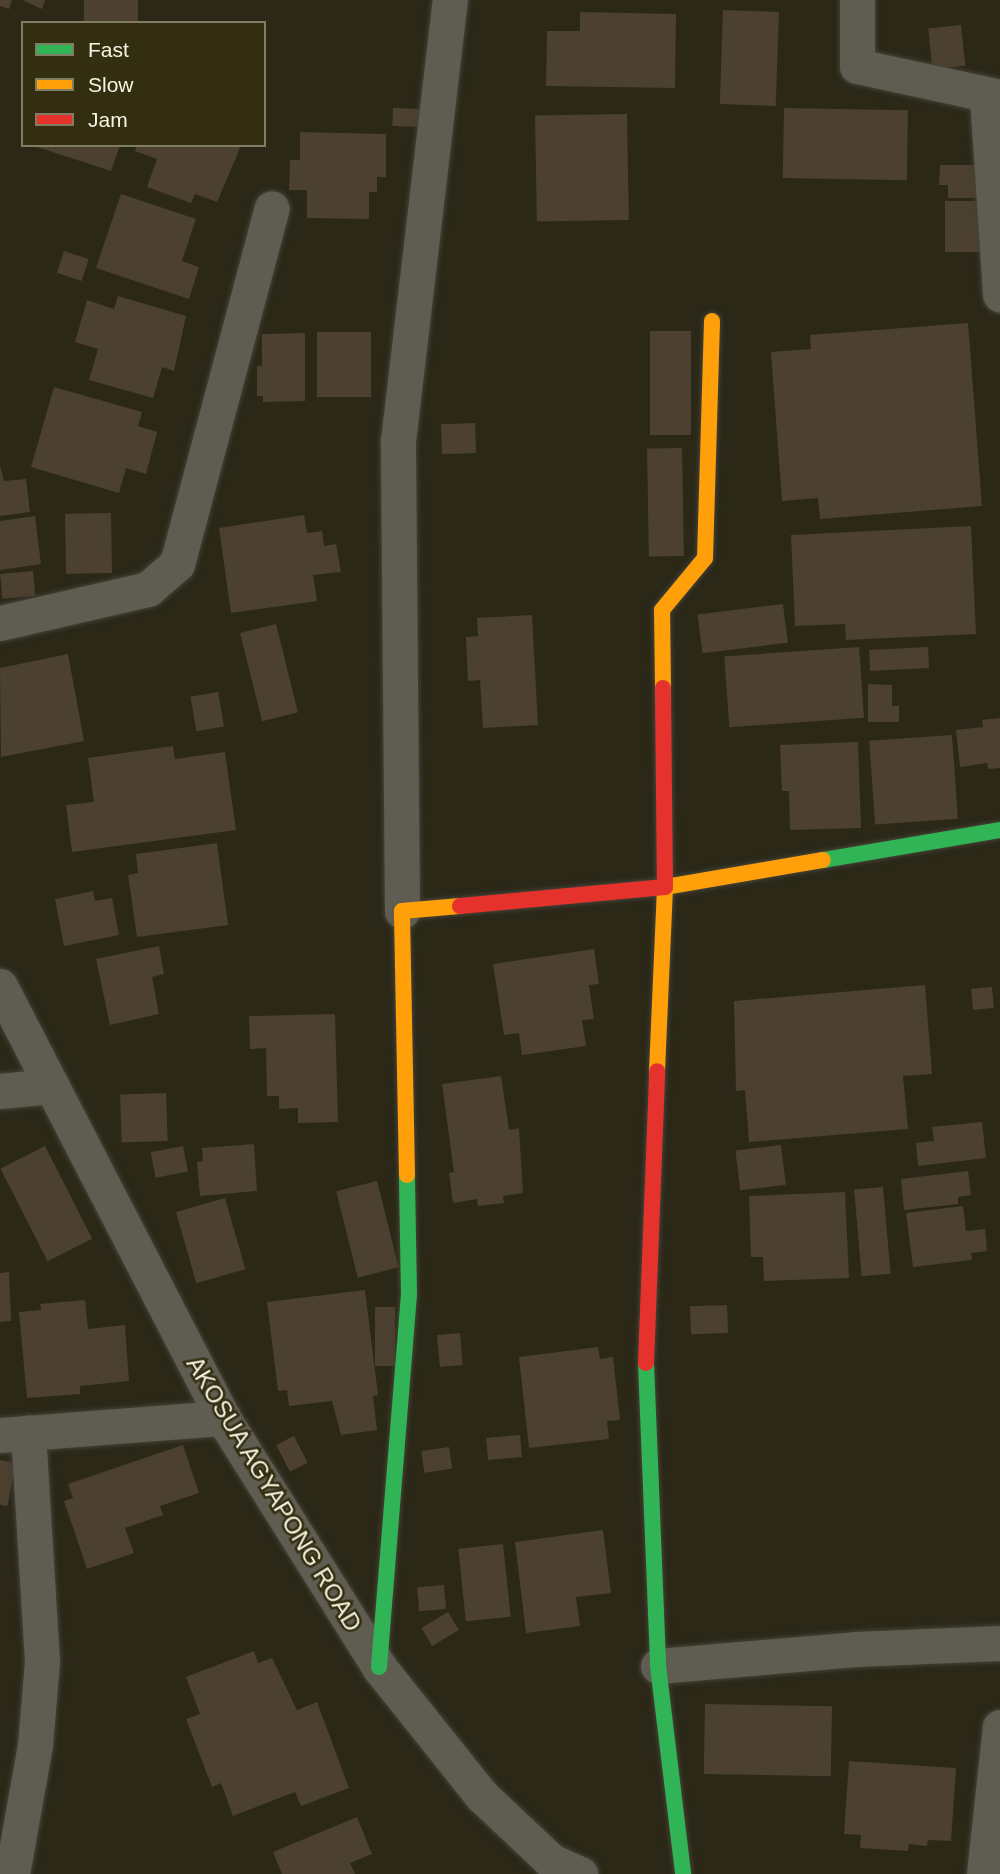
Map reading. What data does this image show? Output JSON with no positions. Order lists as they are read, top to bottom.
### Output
{
  "streets": {
    "street": ["AKOSUA AGYAPONG ROAD"]
  },
  "legend": ["Fast", "Slow", "Jam"]
}
